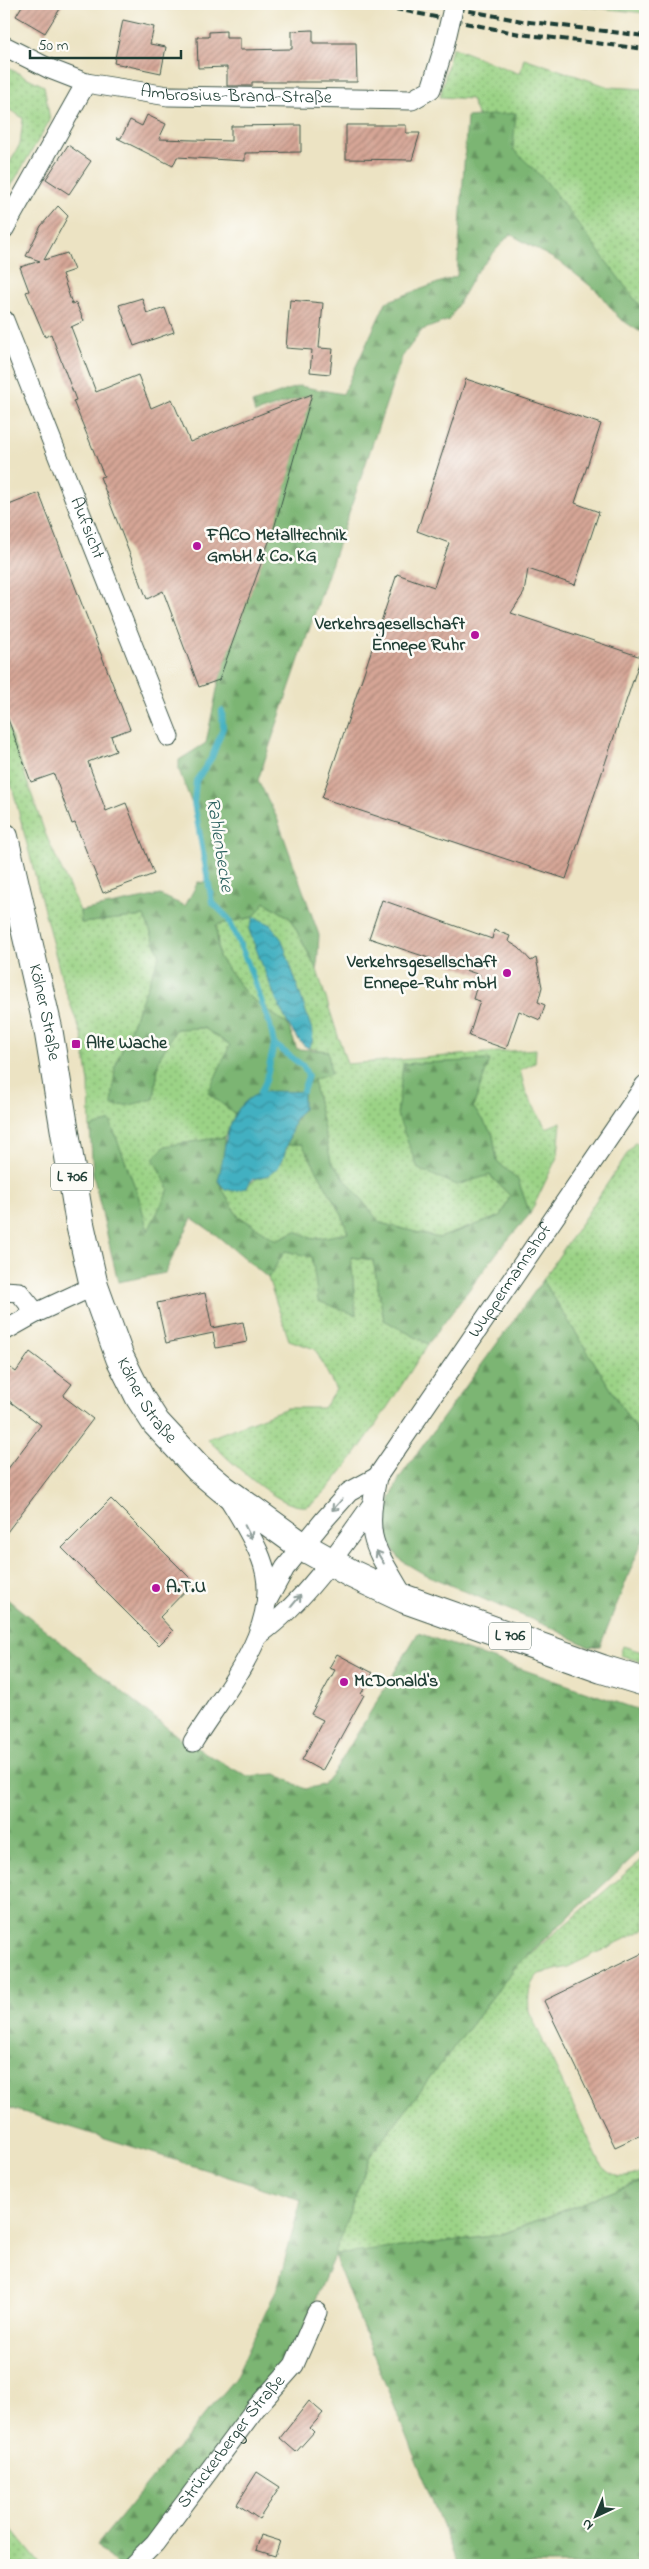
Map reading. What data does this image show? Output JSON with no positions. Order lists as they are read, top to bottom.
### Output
{
  "streets": {
    "main road": ["Kölner Straße", "L 706"],
    "street": [
      "Ambrosius-Brand-Straße",
      "Aufsicht",
      "Wuppermannshof",
      "Strückerberger Straße"
    ]
  },
  "crossings": [
    ["Kölner Straße", "Wuppermannshof"]
  ],
  "water": ["Rahlenbecke"],
  "places": {
    "other": [
      "FACO Metalltechnik GmbH & Co. KG",
      "Verkehrsgesellschaft Ennepe Ruhr",
      "Verkehrsgesellschaft Ennepe-Ruhr mbH",
      "A.T.U",
      "McDonald's"
    ],
    "transit": ["Alte Wache"]
  },
  "scale_bar": "50 m",
  "north": "bottom left"
}
